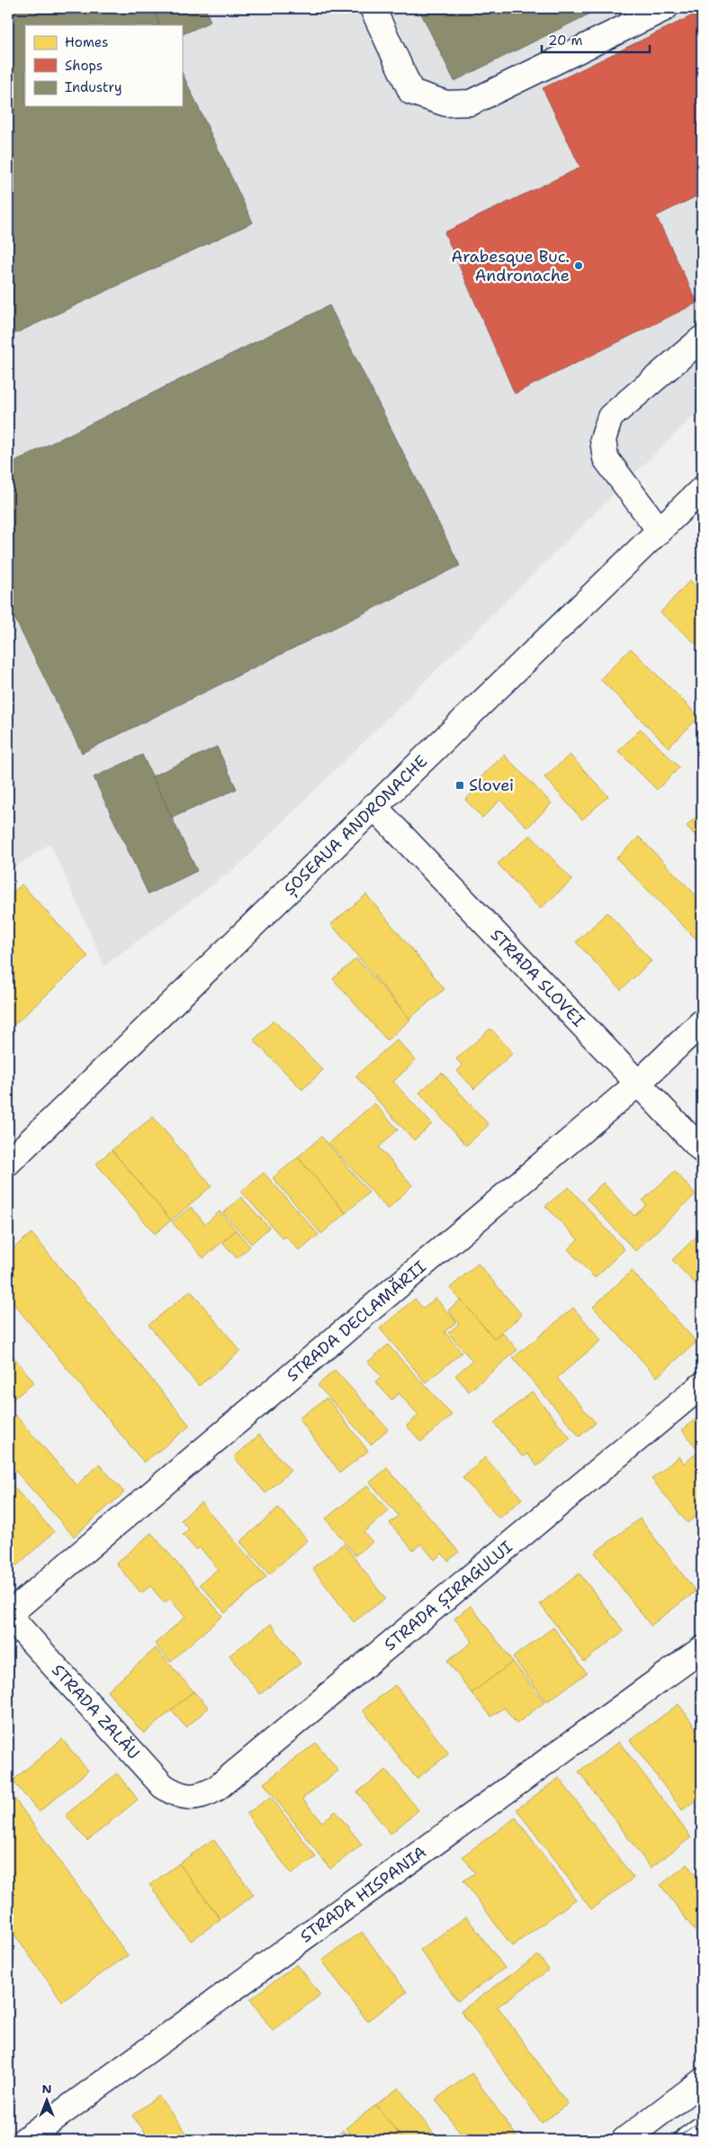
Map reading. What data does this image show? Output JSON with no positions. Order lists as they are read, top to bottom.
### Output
{
  "streets": {
    "street": [
      "ȘOSEAUA ANDRONACHE",
      "STRADA SLOVEI",
      "STRADA DECLAMĂRII",
      "STRADA ȘIRAGULUI",
      "STRADA ZALĂU",
      "STRADA HISPANIA"
    ]
  },
  "crossings": [
    ["ȘOSEAUA ANDRONACHE", "STRADA SLOVEI"],
    ["STRADA SLOVEI", "STRADA DECLAMĂRII"],
    ["STRADA DECLAMĂRII", "STRADA ZALĂU"],
    ["STRADA ȘIRAGULUI", "STRADA ZALĂU"]
  ],
  "places": {
    "other": ["Arabesque Buc. Andronache"],
    "transit": ["Slovei"]
  },
  "legend": ["Homes", "Shops", "Industry"],
  "scale_bar": "20 m",
  "north": "top"
}
